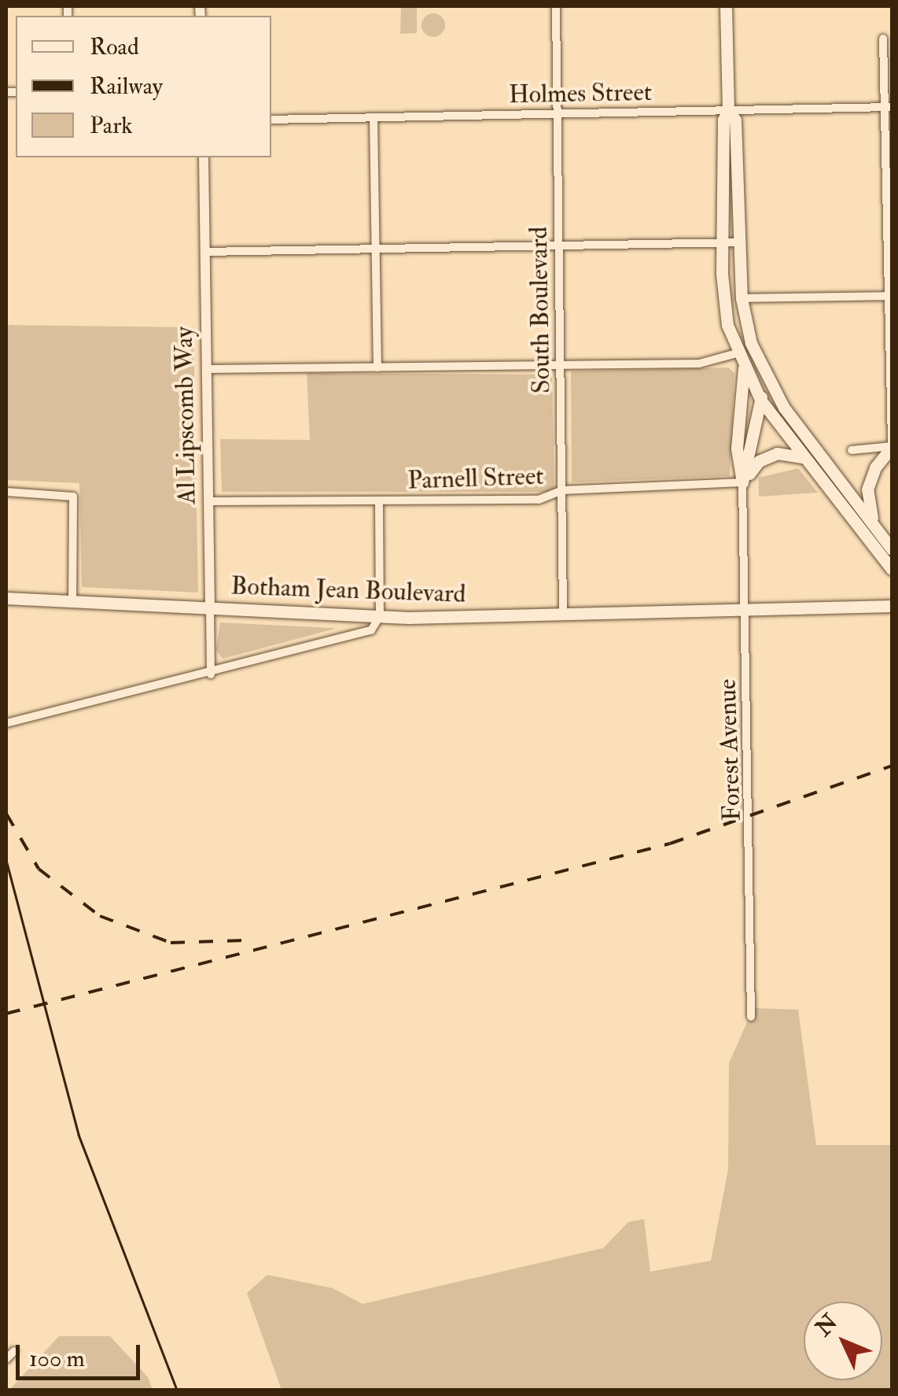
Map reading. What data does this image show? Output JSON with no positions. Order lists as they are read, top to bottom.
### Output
{
  "streets": {
    "main road": ["Botham Jean Boulevard"],
    "street": [
      "Holmes Street",
      "South Boulevard",
      "Al Lipscomb Way",
      "Parnell Street",
      "Forest Avenue"
    ]
  },
  "crossings": [
    ["Holmes Street", "South Boulevard"],
    ["South Boulevard", "Parnell Street"],
    ["South Boulevard", "Botham Jean Boulevard"],
    ["Al Lipscomb Way", "Parnell Street"],
    ["Al Lipscomb Way", "Botham Jean Boulevard"],
    ["Parnell Street", "Forest Avenue"],
    ["Botham Jean Boulevard", "Forest Avenue"]
  ],
  "legend": ["Road", "Railway", "Park"],
  "scale_bar": "100 m",
  "north": "top left"
}
